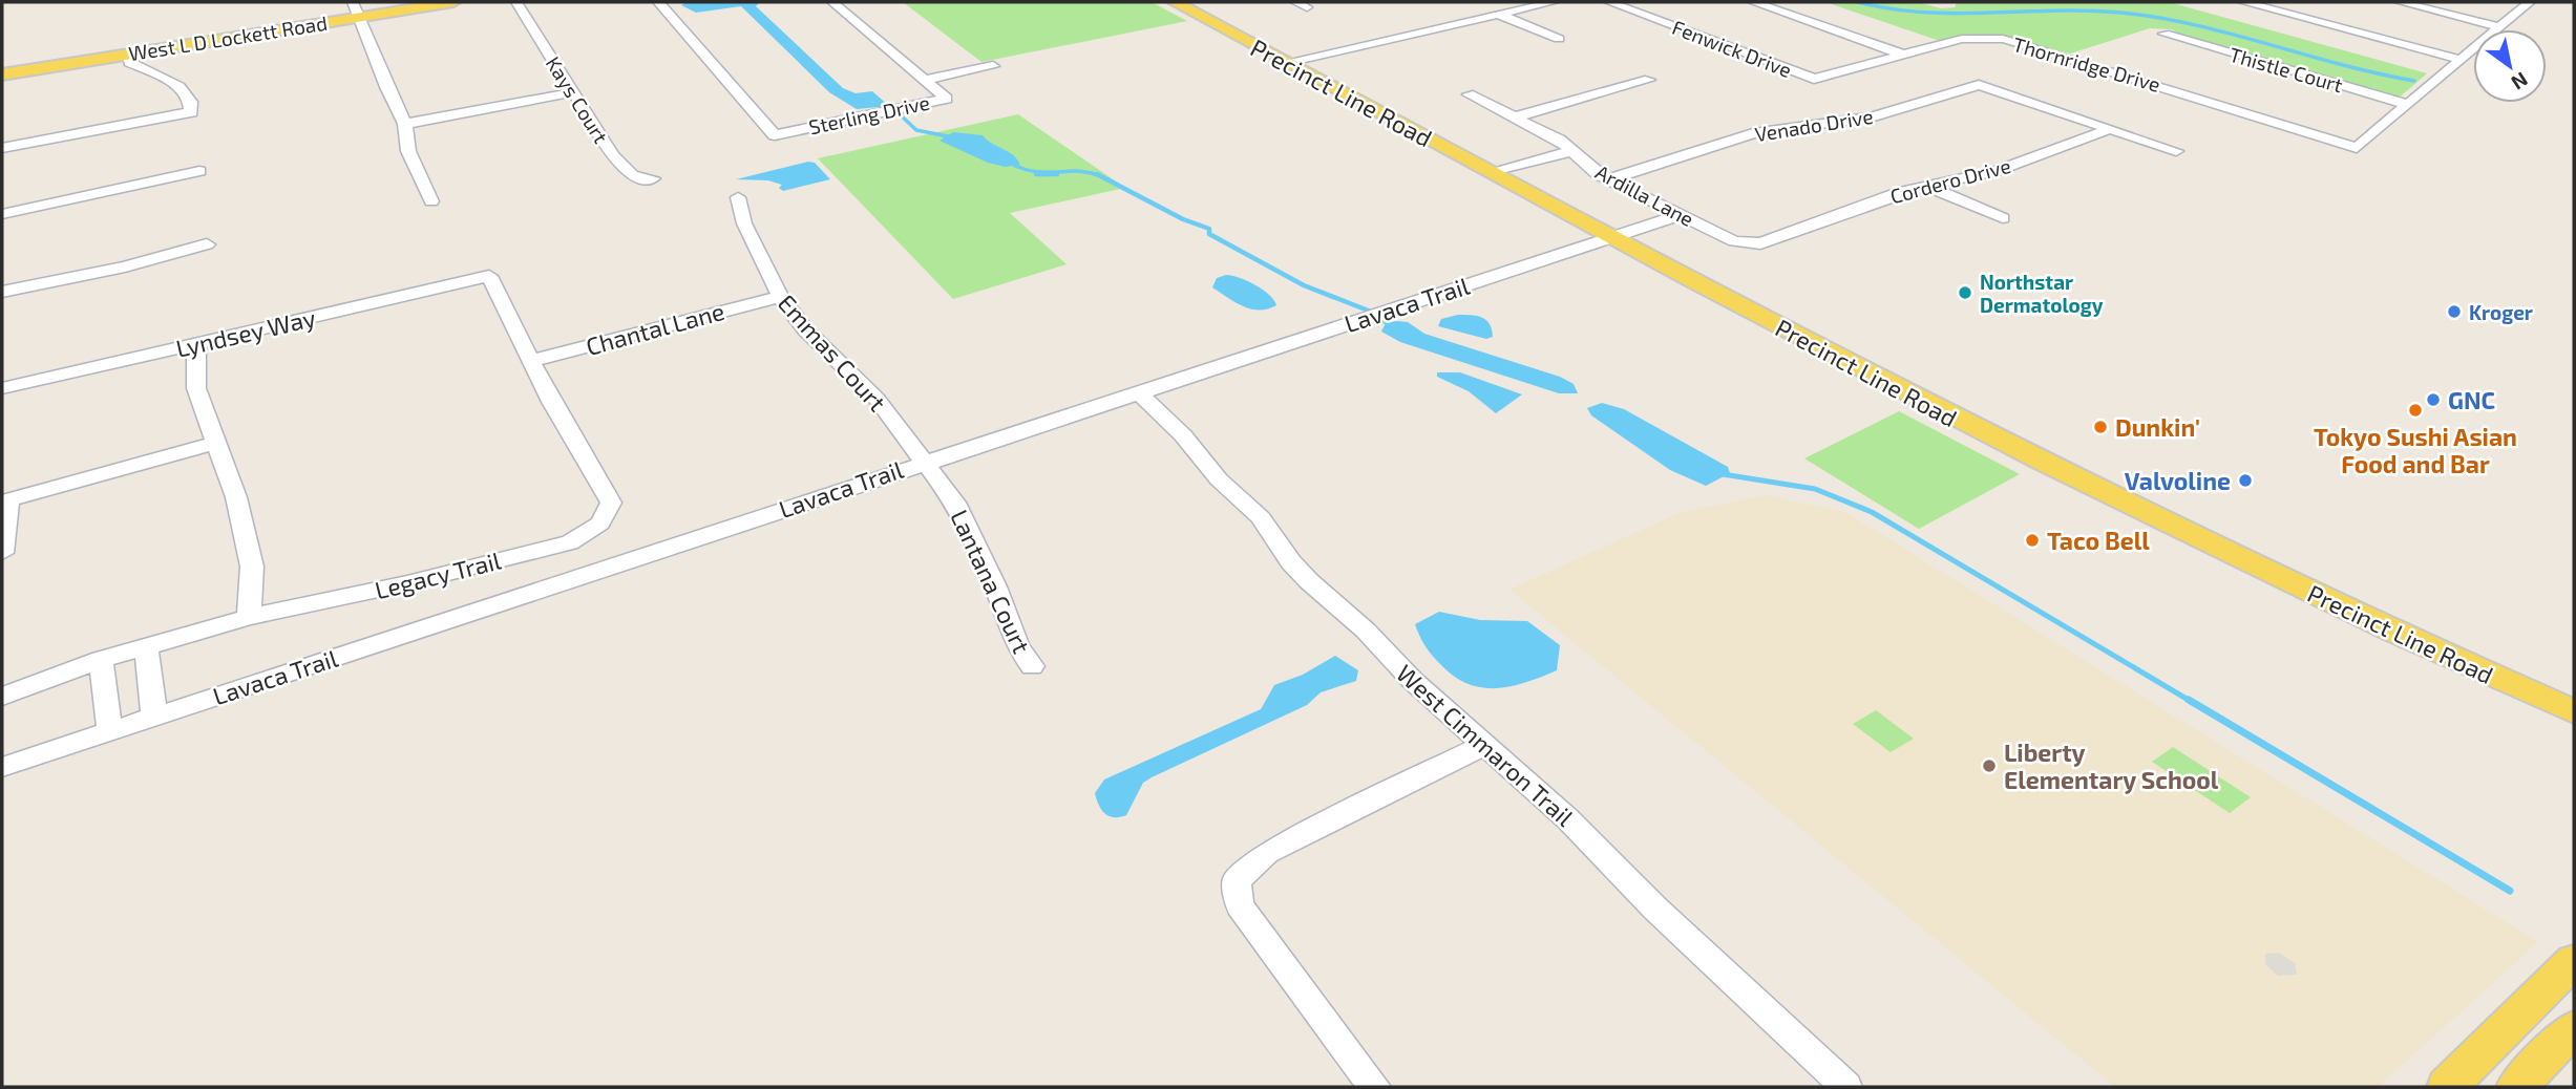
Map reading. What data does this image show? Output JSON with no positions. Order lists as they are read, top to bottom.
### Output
{
  "streets": {
    "main road": ["West L D Lockett Road", "Precinct Line Road"],
    "street": [
      "Fenwick Drive",
      "Thornridge Drive",
      "Thistle Court",
      "Kays Court",
      "Sterling Drive",
      "Venado Drive",
      "Cordero Drive",
      "Ardilla Lane",
      "Lavaca Trail",
      "Chantal Lane",
      "Lyndsey Way",
      "Emmas Court",
      "Legacy Trail",
      "Lantana Court",
      "West Cimmaron Trail"
    ]
  },
  "crossings": [
    ["Fenwick Drive", "Thornridge Drive"],
    ["Thornridge Drive", "Thistle Court"],
    ["Precinct Line Road", "Lavaca Trail"],
    ["Venado Drive", "Cordero Drive"],
    ["Venado Drive", "Ardilla Lane"],
    ["Cordero Drive", "Ardilla Lane"],
    ["Ardilla Lane", "Lavaca Trail"],
    ["Lavaca Trail", "Emmas Court"],
    ["Lavaca Trail", "Lantana Court"],
    ["Lavaca Trail", "West Cimmaron Trail"],
    ["Chantal Lane", "Emmas Court"],
    ["Chantal Lane", "Legacy Trail"],
    ["Lyndsey Way", "Legacy Trail"],
    ["Emmas Court", "Lantana Court"]
  ],
  "places": [
    "Northstar Dermatology",
    "Kroger",
    "GNC",
    "Tokyo Sushi Asian Food and Bar",
    "Dunkin'",
    "Valvoline",
    "Taco Bell",
    "Liberty Elementary School"
  ],
  "north": "bottom right"
}
